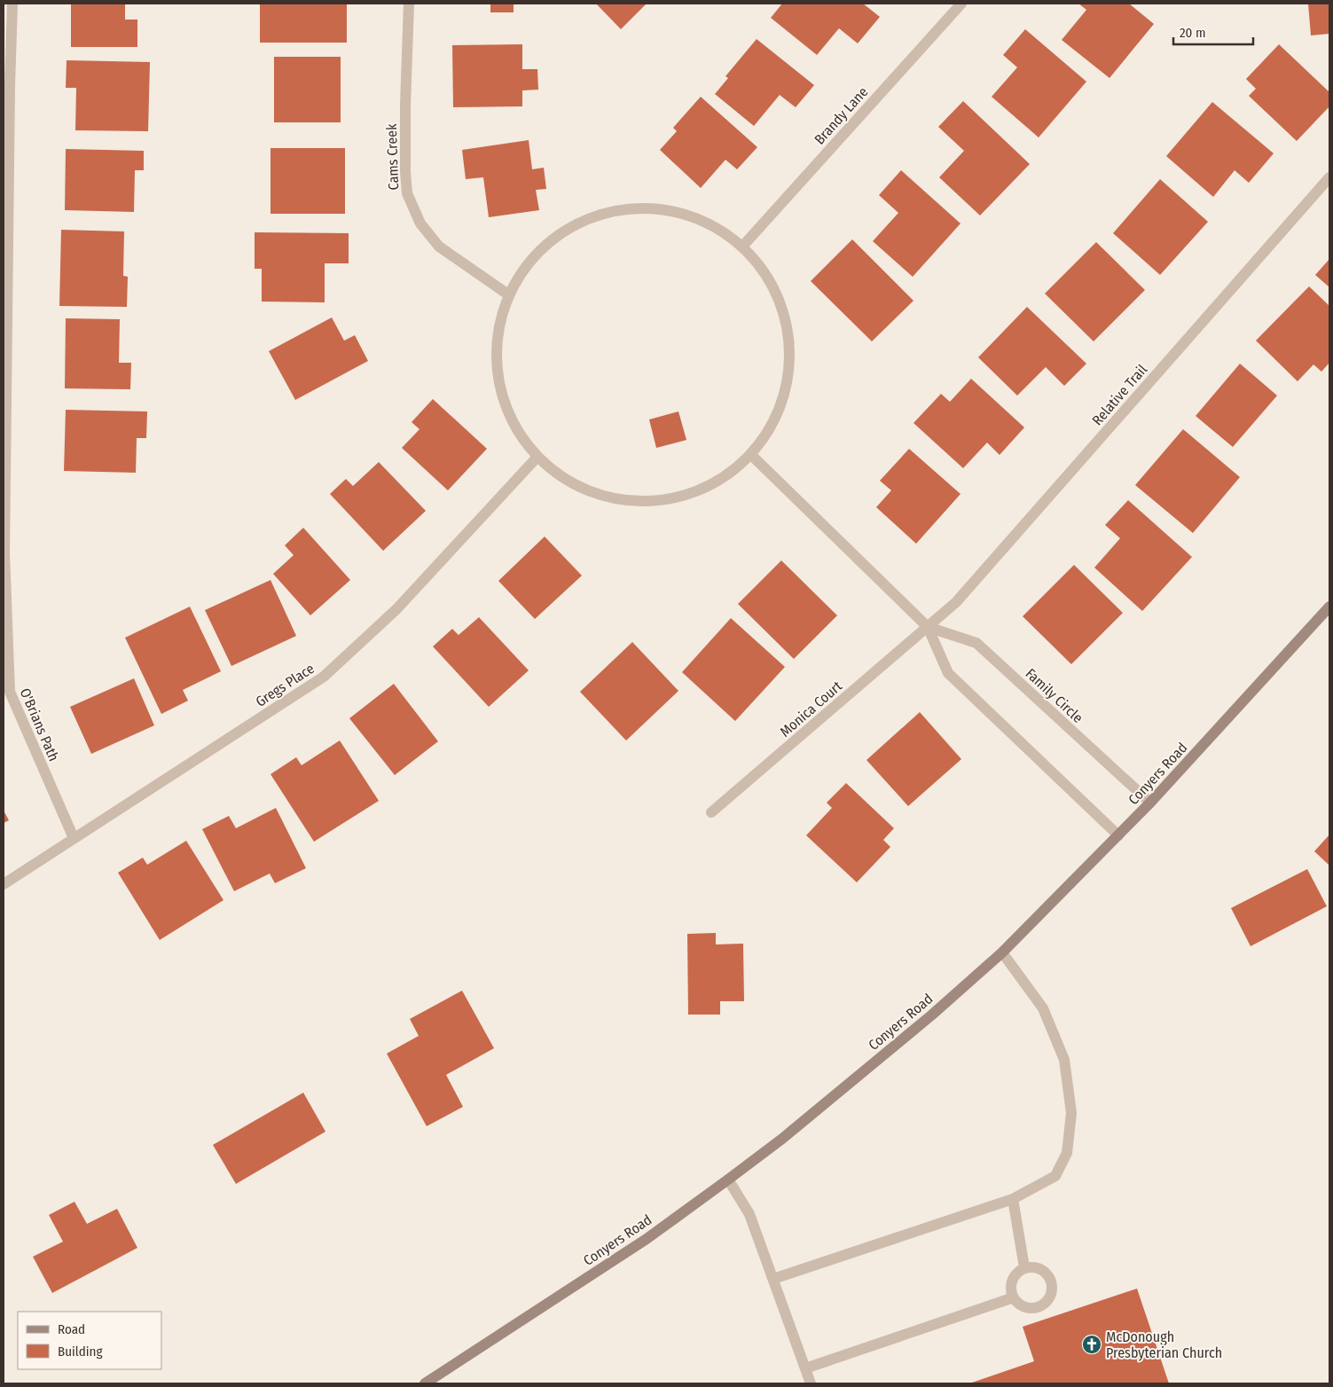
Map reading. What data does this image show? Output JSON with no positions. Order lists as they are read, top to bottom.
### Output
{
  "streets": {
    "main road": ["Conyers Road"],
    "street": [
      "Brandy Lane",
      "Cams Creek",
      "Relative Trail",
      "Gregs Place",
      "Family Circle",
      "Monica Court",
      "O'Brians Path"
    ]
  },
  "crossings": [
    ["Relative Trail", "Family Circle"],
    ["Relative Trail", "Monica Court"],
    ["Gregs Place", "O'Brians Path"],
    ["Family Circle", "Monica Court"],
    ["Family Circle", "Conyers Road"]
  ],
  "places": {
    "church": ["McDonough Presbyterian Church"]
  },
  "legend": ["Road", "Building"],
  "scale_bar": "20 m"
}
